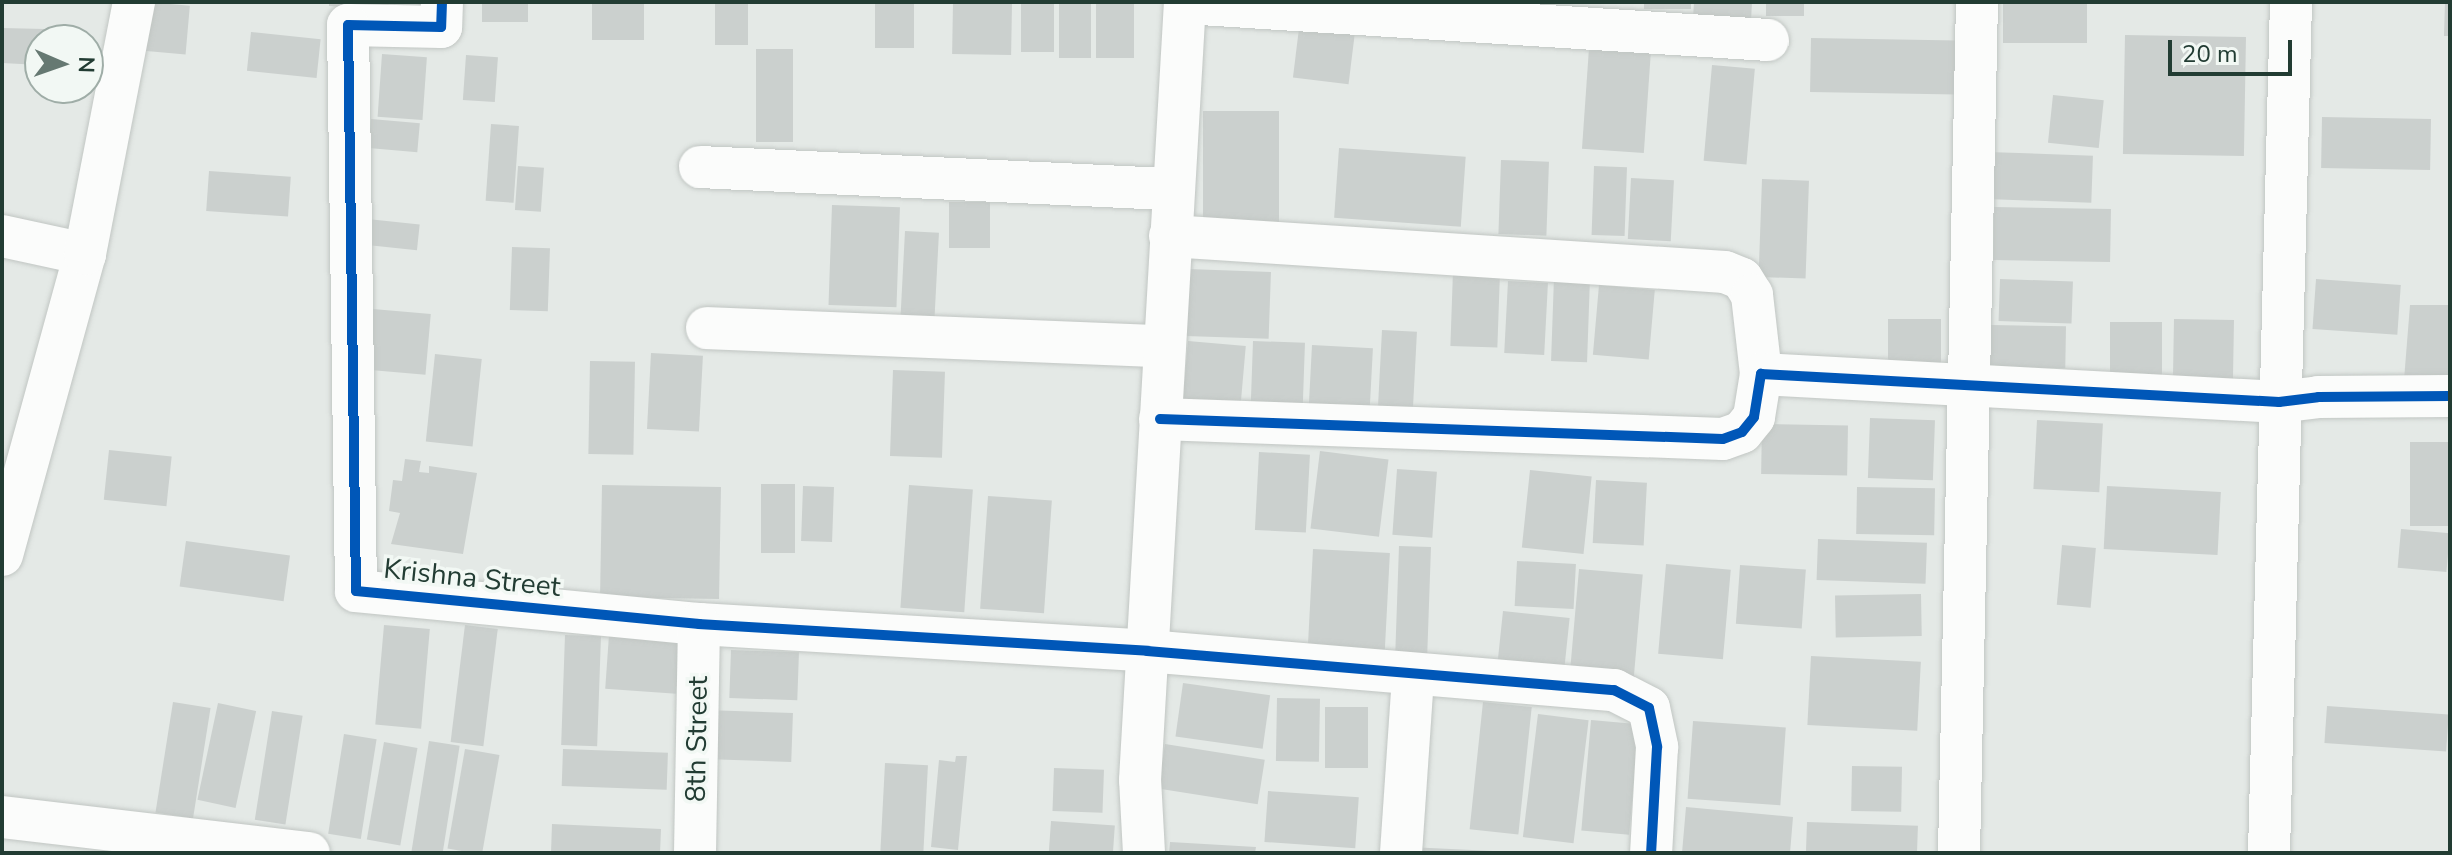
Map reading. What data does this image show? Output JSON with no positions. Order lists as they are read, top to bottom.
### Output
{
  "streets": {
    "street": ["Krishna Street", "8th Street"]
  },
  "crossings": [
    ["Krishna Street", "8th Street"]
  ],
  "scale_bar": "20 m",
  "north": "right"
}
